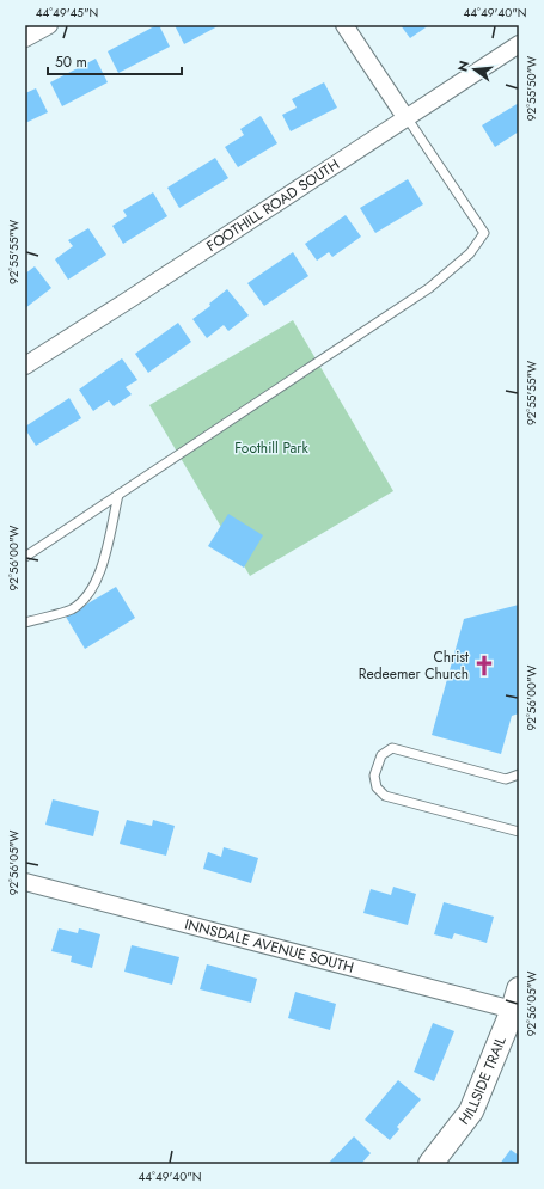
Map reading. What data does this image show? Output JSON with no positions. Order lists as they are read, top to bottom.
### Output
{
  "streets": {
    "street": ["FOOTHILL ROAD SOUTH", "INNSDALE AVENUE SOUTH", "HILLSIDE TRAIL"]
  },
  "crossings": [
    ["INNSDALE AVENUE SOUTH", "HILLSIDE TRAIL"]
  ],
  "parks": ["Foothill Park"],
  "places": {
    "church": ["Christ Redeemer Church"]
  },
  "scale_bar": "50 m",
  "north": "left",
  "coordinates": [
    "44°49'45\"N",
    "44°49'40\"N",
    "92°55'50\"W",
    "92°55'55\"W",
    "92°56'00\"W",
    "92°56'05\"W"
  ]
}
